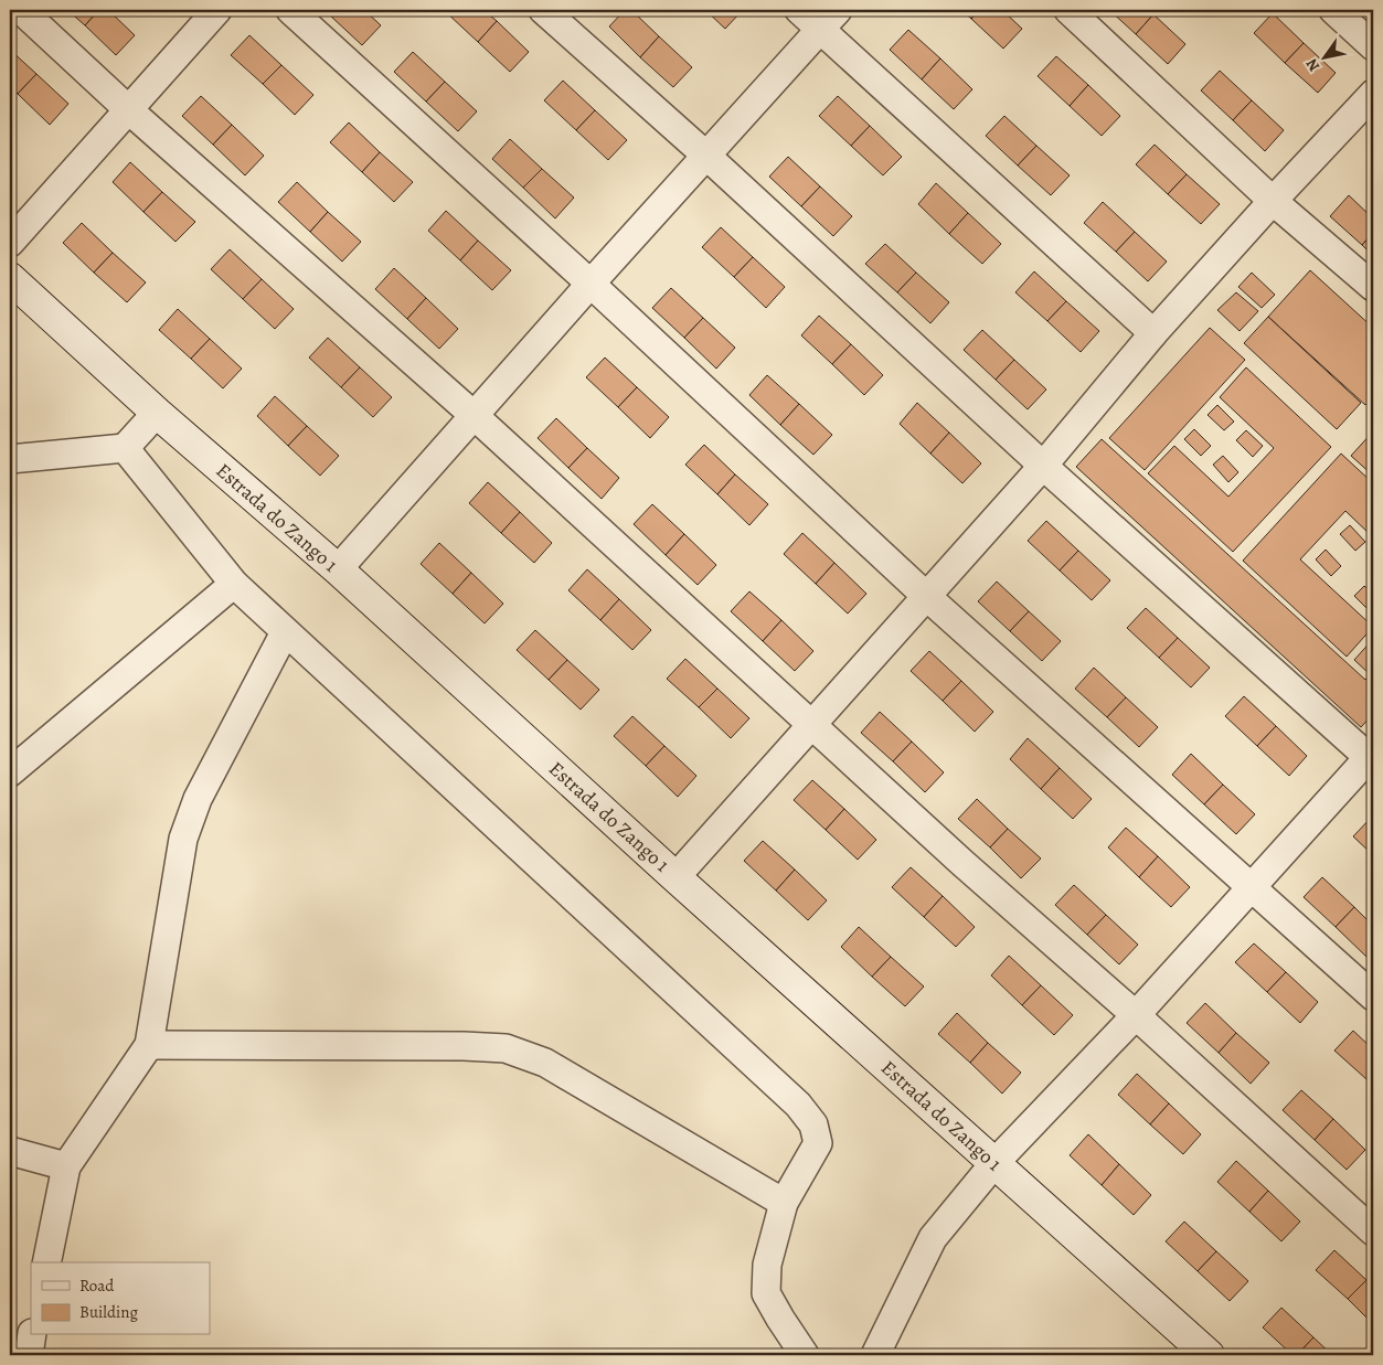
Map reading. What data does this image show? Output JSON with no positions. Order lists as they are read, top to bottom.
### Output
{
  "streets": {
    "street": ["Estrada do Zango 1"]
  },
  "legend": ["Road", "Building"],
  "north": "bottom left"
}
